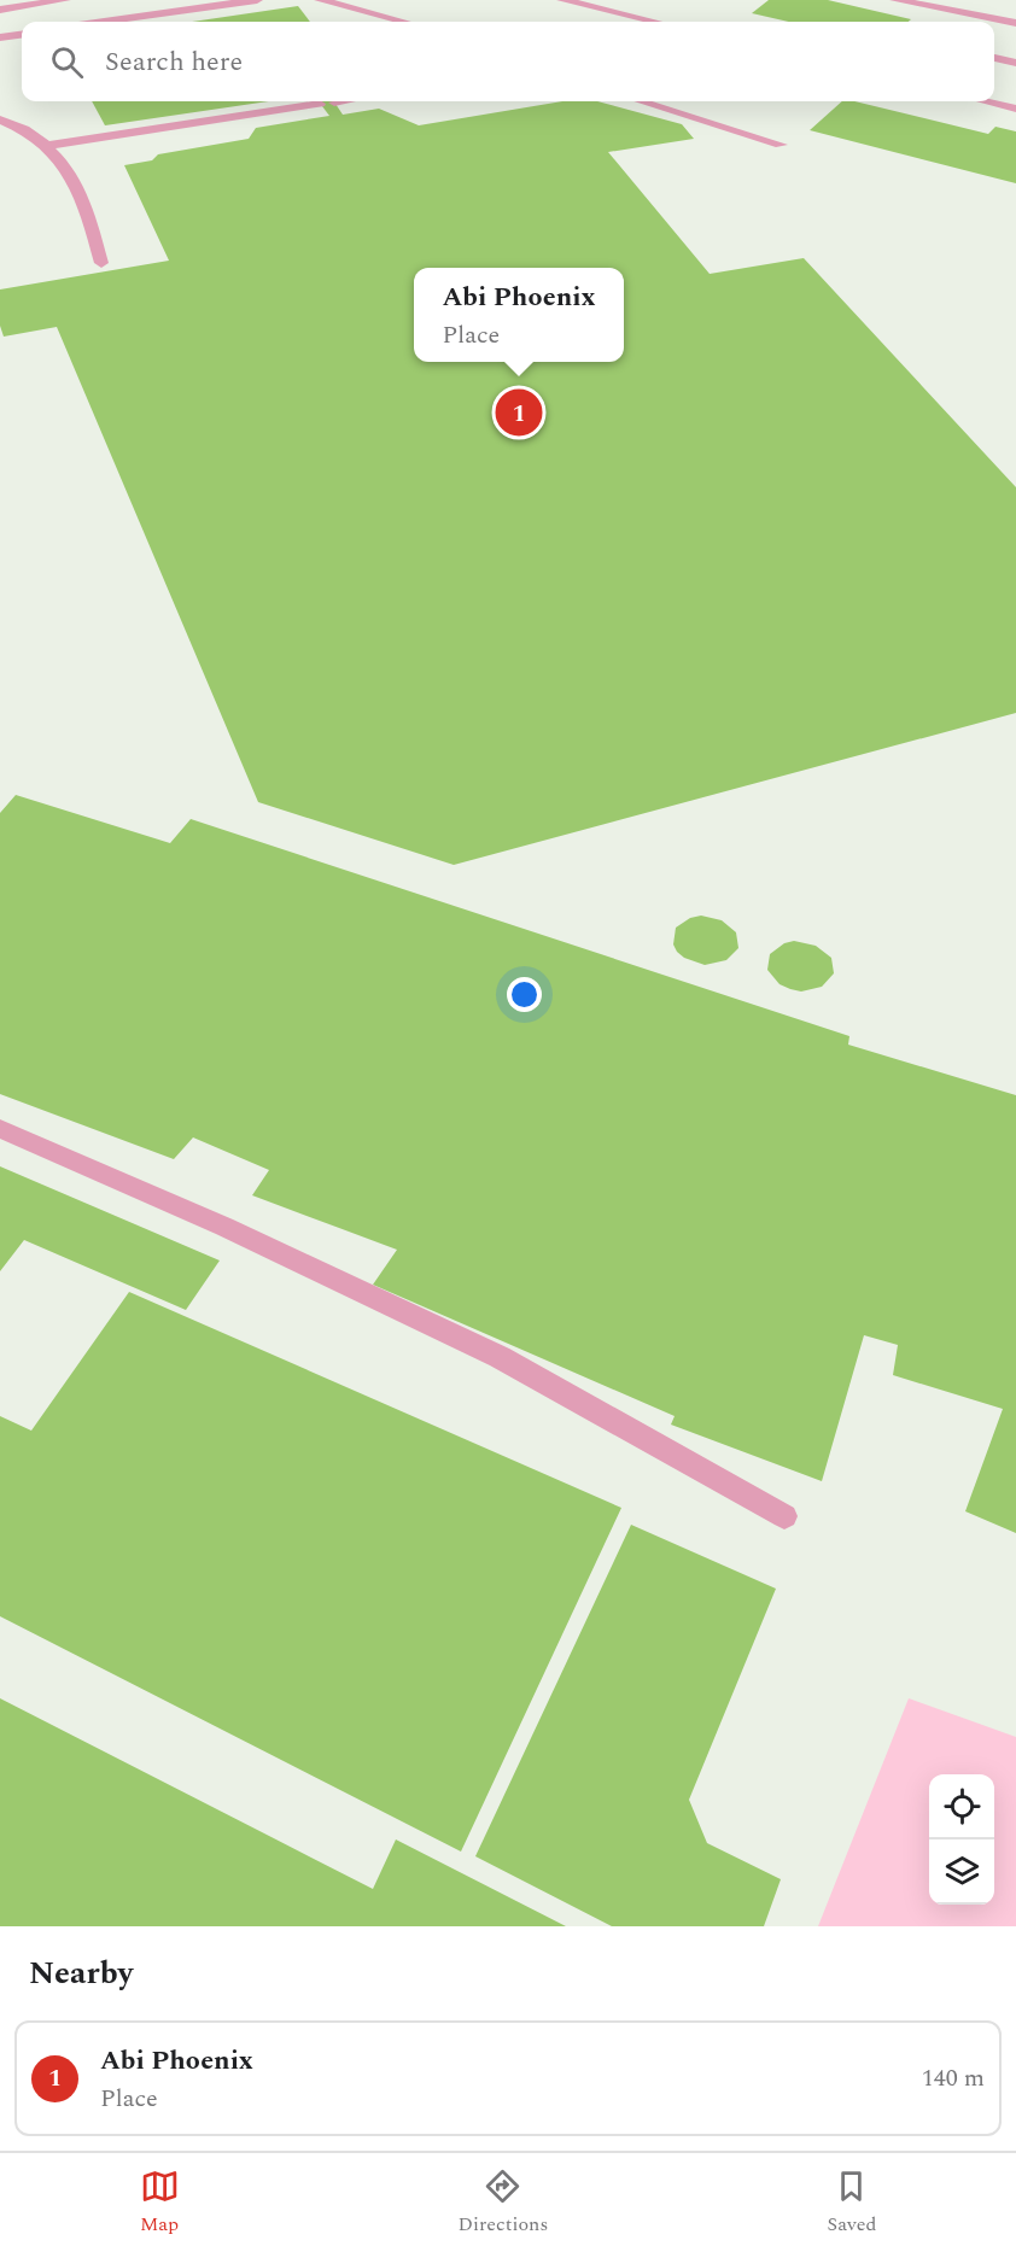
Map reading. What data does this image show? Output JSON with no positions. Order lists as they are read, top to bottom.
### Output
{
  "page": {
    "search": "Search here",
    "popup": ["Abi Phoenix", "Place"],
    "pins": "1",
    "heading": "Nearby",
    "list": [
      {
        "mark": "1",
        "name": "Abi Phoenix",
        "note": "Place",
        "value": "140 m"
      }
    ],
    "nav": ["Map", "Directions", "Saved"]
  }
}
